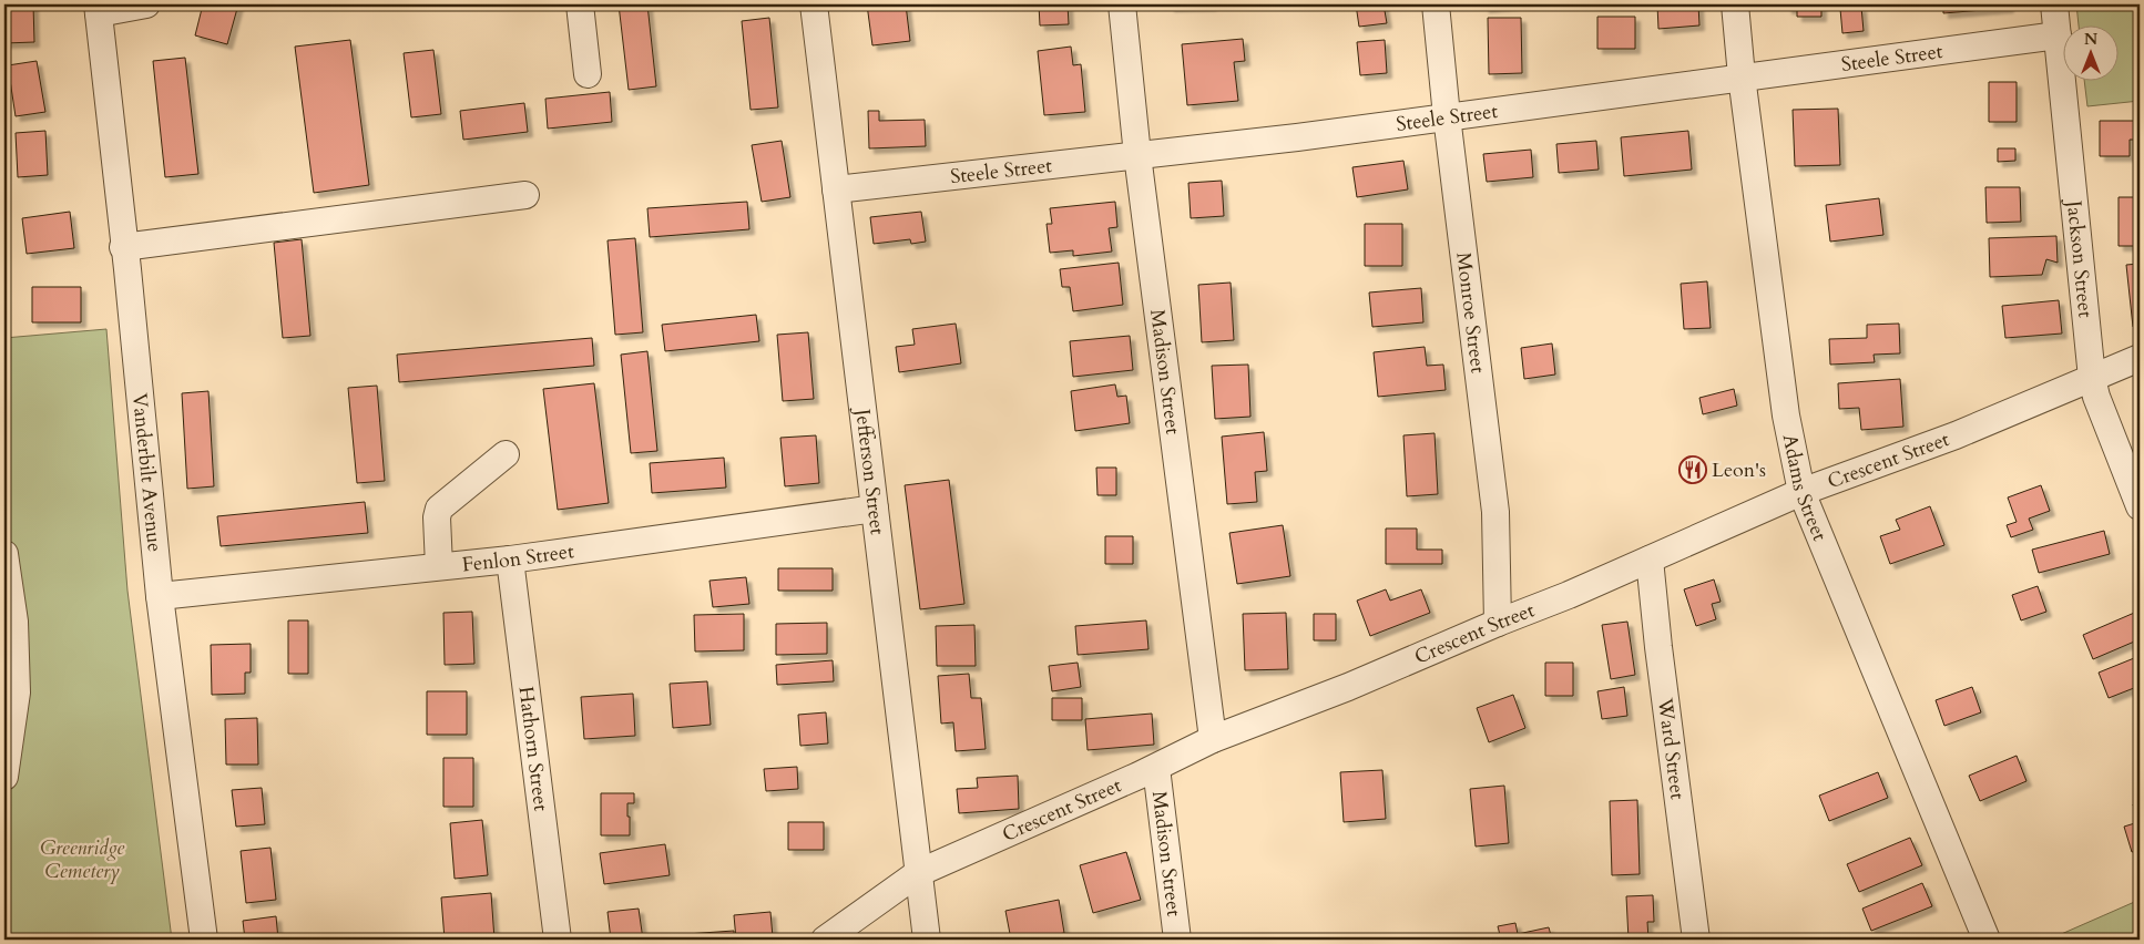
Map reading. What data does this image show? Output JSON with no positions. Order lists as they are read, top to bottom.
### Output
{
  "streets": {
    "street": [
      "Steele Street",
      "Jackson Street",
      "Monroe Street",
      "Madison Street",
      "Crescent Street",
      "Vanderbilt Avenue",
      "Jefferson Street",
      "Adams Street",
      "Fenlon Street",
      "Hathorn Street",
      "Ward Street"
    ]
  },
  "crossings": [
    ["Steele Street", "Jackson Street"],
    ["Steele Street", "Monroe Street"],
    ["Steele Street", "Madison Street"],
    ["Steele Street", "Jefferson Street"],
    ["Steele Street", "Adams Street"],
    ["Jackson Street", "Crescent Street"],
    ["Monroe Street", "Crescent Street"],
    ["Madison Street", "Crescent Street"],
    ["Crescent Street", "Jefferson Street"],
    ["Crescent Street", "Adams Street"],
    ["Crescent Street", "Ward Street"],
    ["Vanderbilt Avenue", "Fenlon Street"],
    ["Jefferson Street", "Fenlon Street"],
    ["Fenlon Street", "Hathorn Street"]
  ],
  "parks": ["Greenridge Cemetery"],
  "places": {
    "restaurant": ["Leon's"]
  },
  "north": "top"
}
